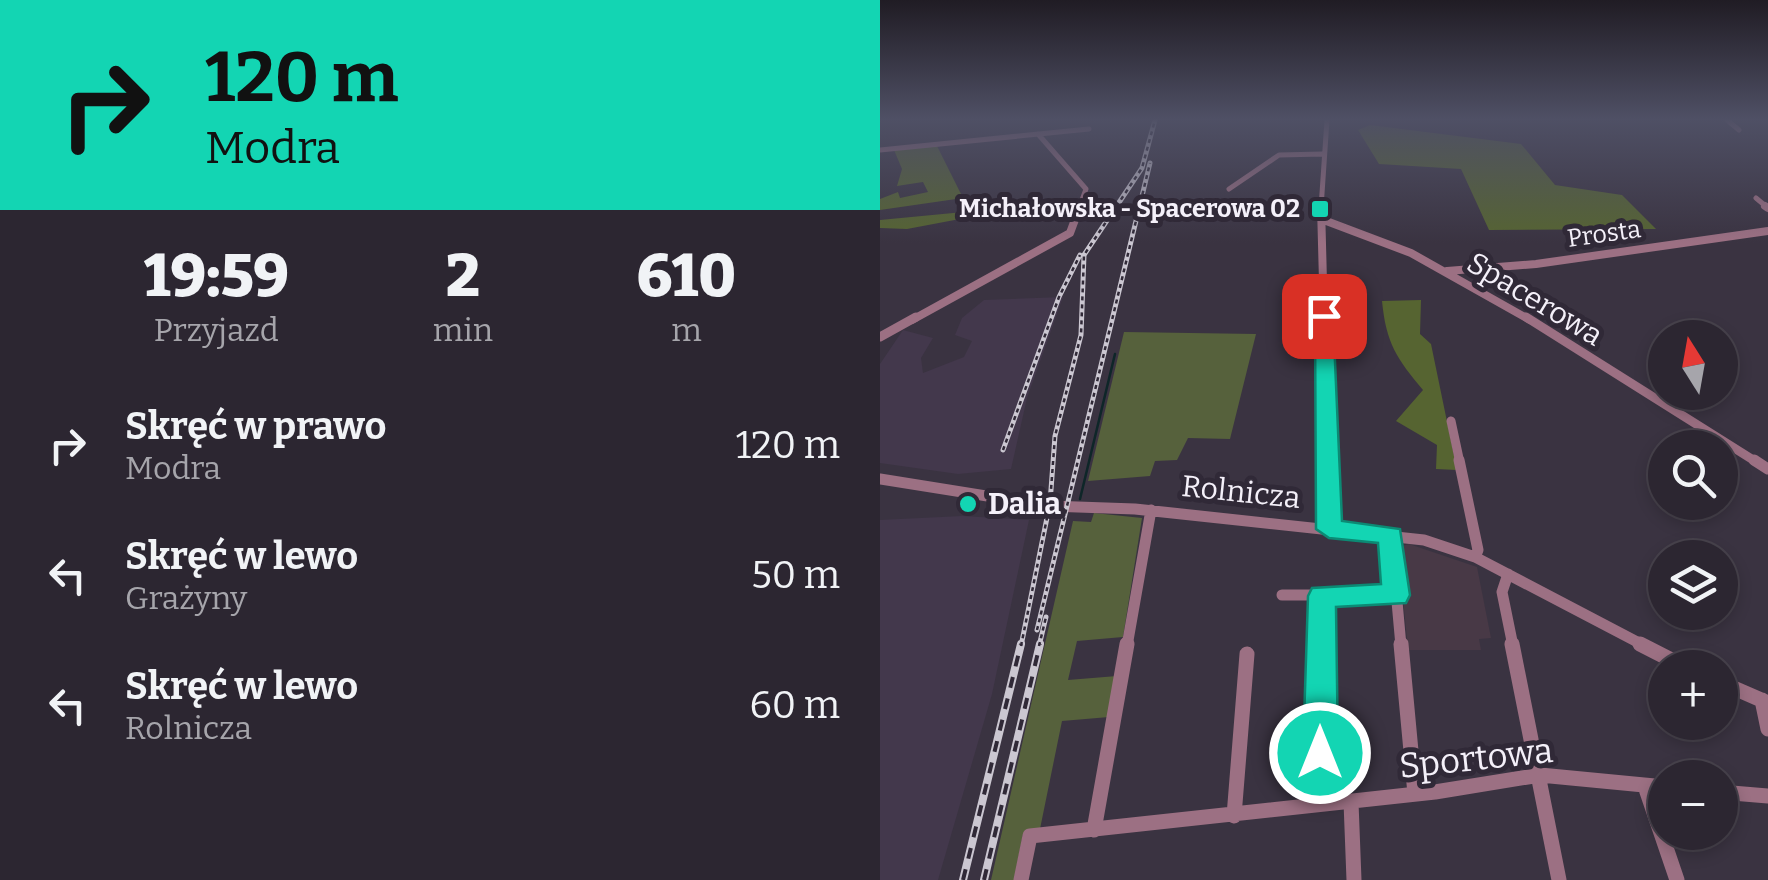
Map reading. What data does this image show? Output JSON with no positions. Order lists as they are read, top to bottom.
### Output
{
  "streets": {
    "street": [
      "Prosta",
      "Spacerowa",
      "Rolnicza",
      "Sportowa"
    ]
  },
  "crossings": [
    ["Prosta", "Spacerowa"]
  ],
  "places": {
    "transit": ["Michałowska - Spacerowa 02"],
    "other": ["Dalia"]
  },
  "north": "top",
  "page": {
    "turn": ["120 m", "Modra"],
    "eta": [
      "19:59",
      "Przyjazd",
      "2",
      "min",
      "610",
      "m"
    ],
    "map_buttons": ["+", "−"],
    "list": [
      {
        "name": "Skręć w prawo",
        "note": "Modra",
        "value": "120 m"
      },
      {
        "name": "Skręć w lewo",
        "note": "Grażyny",
        "value": "50 m"
      },
      {
        "name": "Skręć w lewo",
        "note": "Rolnicza",
        "value": "60 m"
      }
    ]
  }
}
